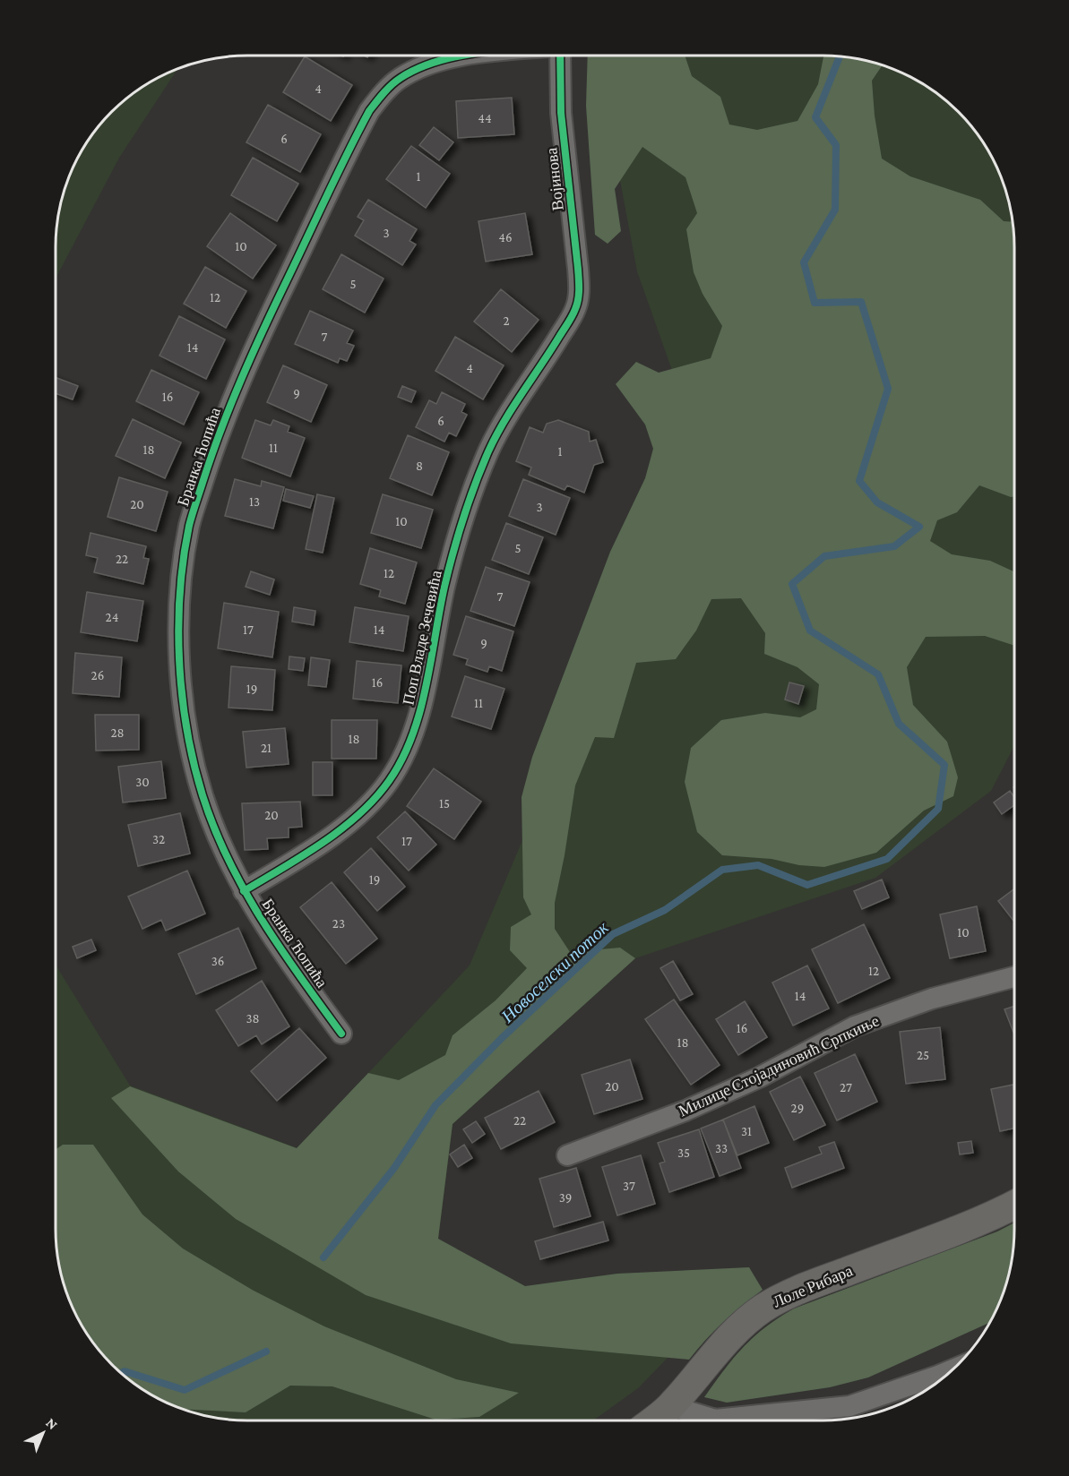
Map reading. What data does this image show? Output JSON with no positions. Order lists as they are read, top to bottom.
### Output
{
  "streets": {
    "street": [
      "Војинова",
      "Бранка Ћопића",
      "Поп Владе Зечевића",
      "Милице Стојадиновић Српкиње",
      "Лоле Рибара"
    ]
  },
  "crossings": [
    ["Војинова", "Поп Владе Зечевића"],
    ["Бранка Ћопића", "Поп Владе Зечевића"]
  ],
  "water": ["Новоселски поток"],
  "house_numbers": [
    "4",
    "44",
    "6",
    "1",
    "3",
    "46",
    "10",
    "5",
    "12",
    "2",
    "7",
    "14",
    "4",
    "9",
    "16",
    "6",
    "11",
    "18",
    "1",
    "8",
    "13",
    "20",
    "3",
    "10",
    "5",
    "22",
    "12",
    "7",
    "24",
    "17",
    "14",
    "9",
    "26",
    "16",
    "19",
    "11",
    "28",
    "18",
    "21",
    "30",
    "15",
    "20",
    "32",
    "17",
    "19",
    "23",
    "10",
    "36",
    "12",
    "14",
    "38",
    "16",
    "18",
    "25",
    "20",
    "27",
    "29",
    "22",
    "31",
    "33",
    "35",
    "37",
    "39"
  ],
  "north": "top right"
}
